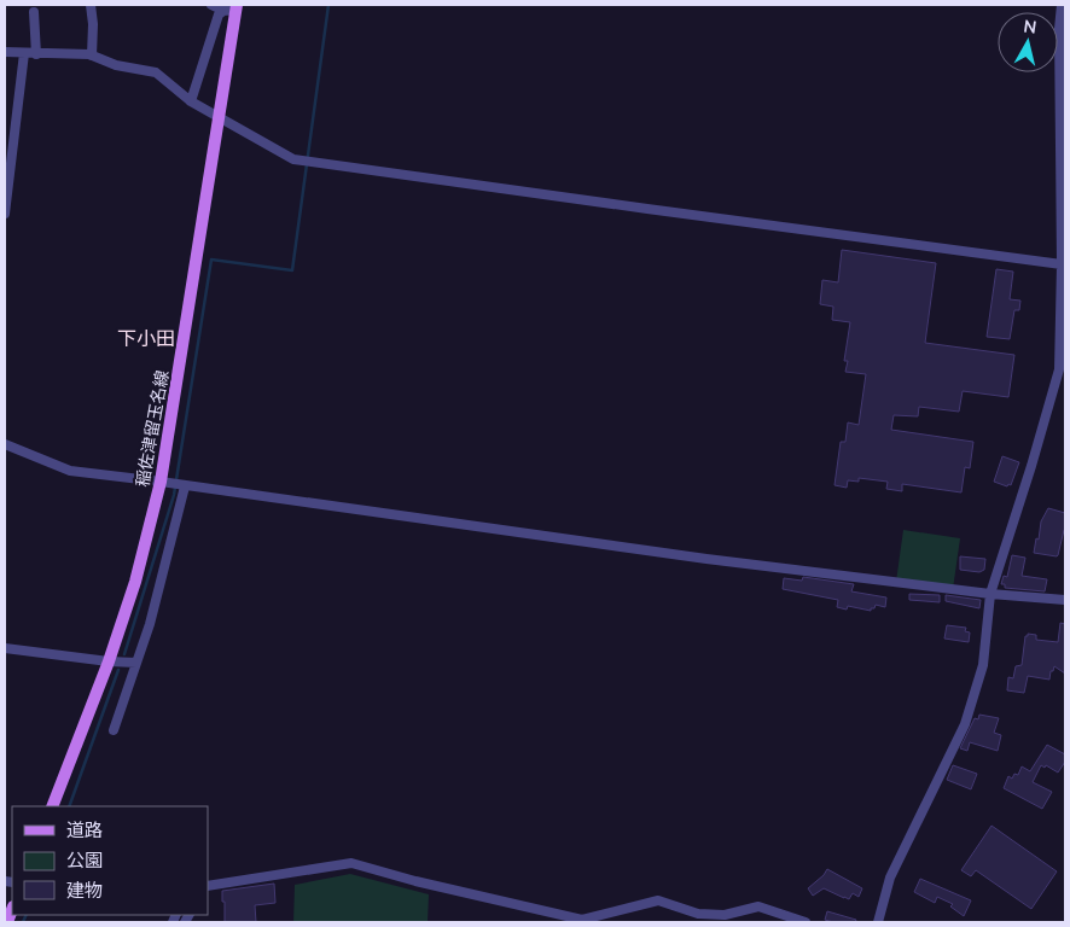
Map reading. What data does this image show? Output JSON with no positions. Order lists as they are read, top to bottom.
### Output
{
  "streets": {
    "main road": ["稲佐津留玉名線"]
  },
  "districts": ["下小田"],
  "legend": ["道路", "公園", "建物"],
  "north": "top"
}
